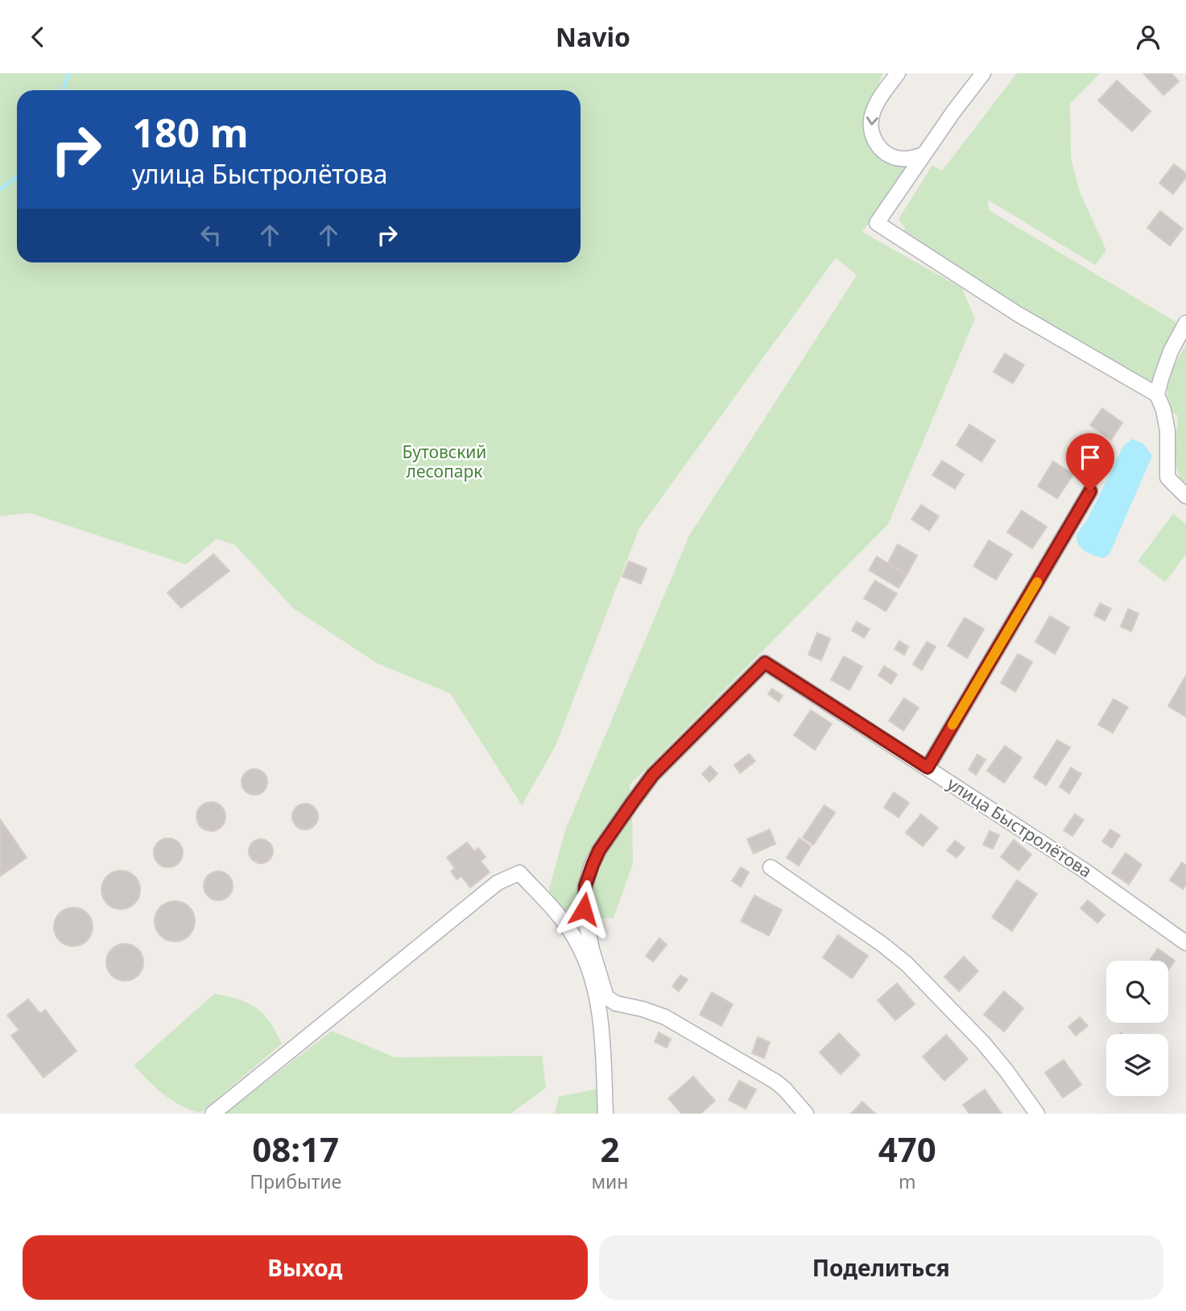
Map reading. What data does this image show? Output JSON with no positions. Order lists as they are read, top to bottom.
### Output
{
  "streets": {
    "street": ["улица Быстролётова"]
  },
  "parks": ["Бутовский лесопарк"],
  "page": {
    "header": "Navio",
    "turn": ["180 m", "улица Быстролётова"],
    "eta": [
      "08:17",
      "Прибытие",
      "2",
      "мин",
      "470",
      "m"
    ],
    "buttons": ["Выход", "Поделиться"]
  }
}
